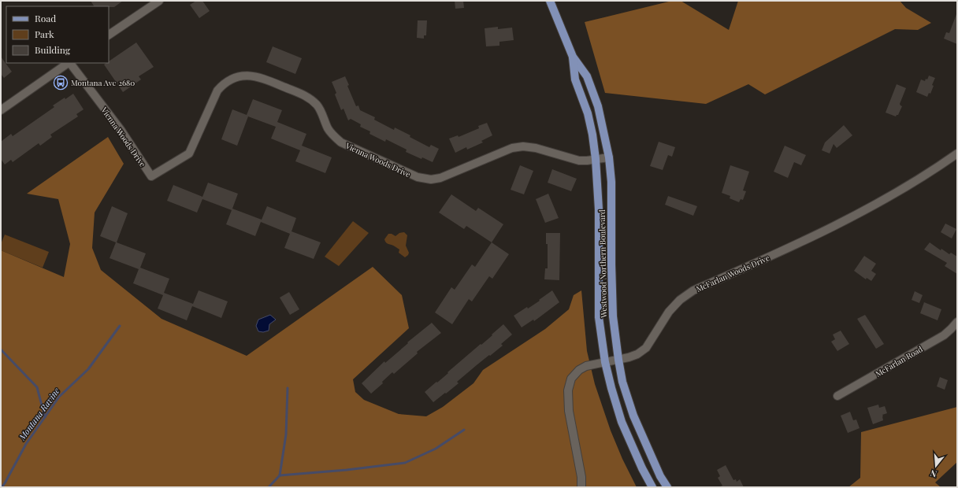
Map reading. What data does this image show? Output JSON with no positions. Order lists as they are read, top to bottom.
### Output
{
  "streets": {
    "main road": ["Westwood Northern Boulevard"],
    "street": ["Vienna Woods Drive", "McFarlan Woods Drive", "McFarlan Road"]
  },
  "crossings": [
    ["Vienna Woods Drive", "Westwood Northern Boulevard"],
    ["Westwood Northern Boulevard", "McFarlan Woods Drive"]
  ],
  "water": ["Montana Ravine"],
  "places": {
    "bus stop": ["Montana Ave 2680"]
  },
  "legend": ["Road", "Park", "Building"],
  "north": "bottom"
}
